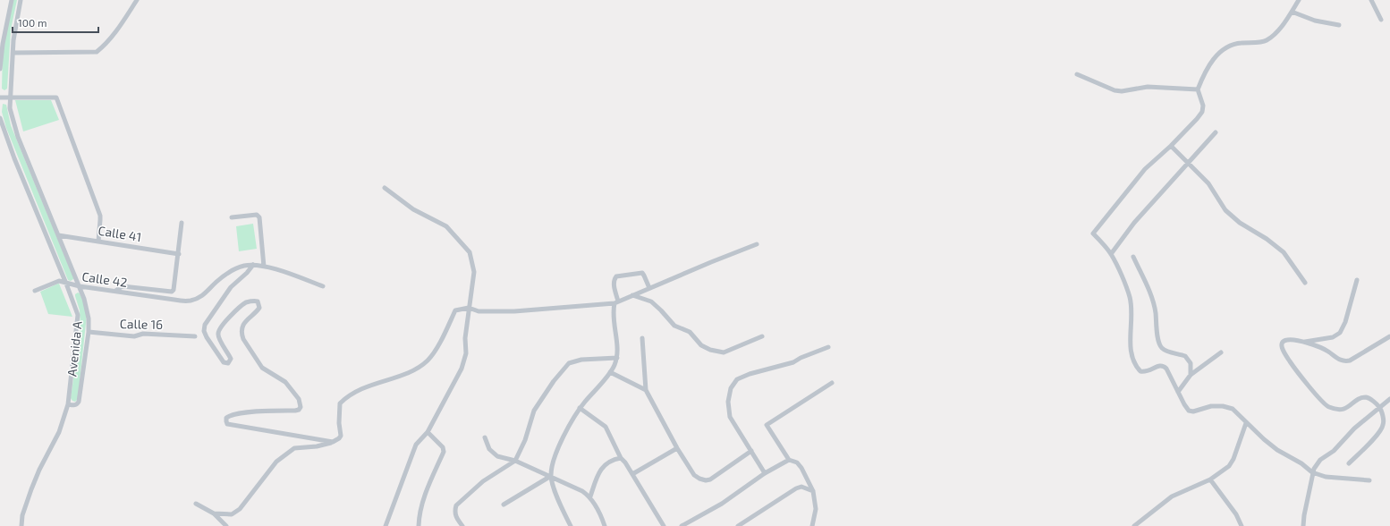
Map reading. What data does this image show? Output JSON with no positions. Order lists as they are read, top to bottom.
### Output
{
  "streets": {
    "street": [
      "Calle 41",
      "Calle 42",
      "Calle 16",
      "Avenida A"
    ]
  },
  "crossings": [
    ["Calle 41", "Avenida A"],
    ["Calle 42", "Avenida A"],
    ["Calle 16", "Avenida A"]
  ],
  "scale_bar": "100 m"
}
